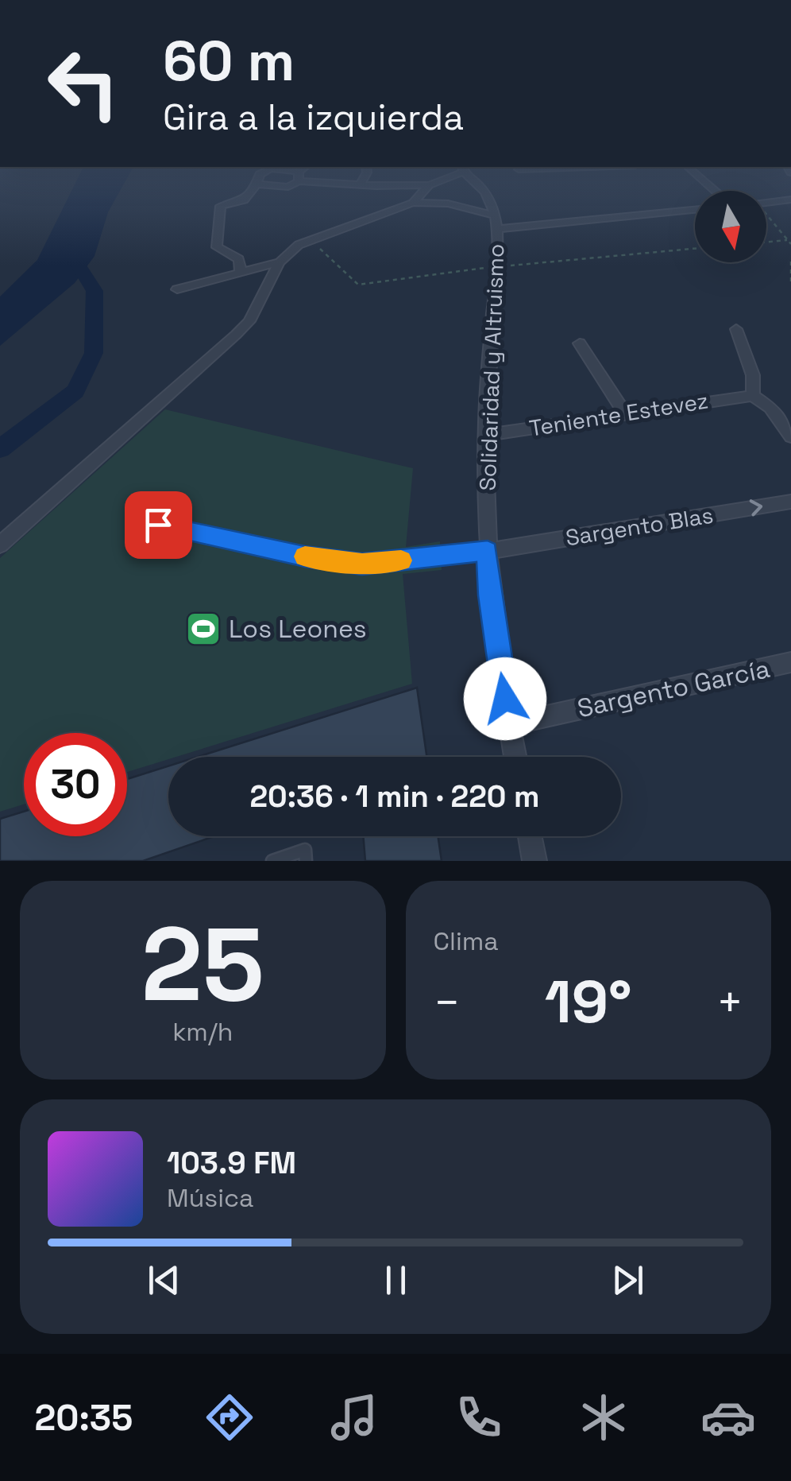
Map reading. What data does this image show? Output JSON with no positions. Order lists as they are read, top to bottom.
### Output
{
  "streets": {
    "street": [
      "Solidaridad y Altruismo",
      "Teniente Estevez",
      "Sargento Blas",
      "Sargento García"
    ]
  },
  "crossings": [
    ["Solidaridad y Altruismo", "Teniente Estevez"],
    ["Solidaridad y Altruismo", "Sargento Blas"],
    ["Solidaridad y Altruismo", "Sargento García"]
  ],
  "one_way": ["Sargento Blas"],
  "places": {
    "sports": ["Los Leones"]
  },
  "north": "bottom",
  "page": {
    "turn": ["60 m", "Gira a la izquierda"],
    "limit": "30",
    "trip": "20:36 · 1 min · 220 m",
    "tile": [
      ["25", "km/h"],
      "Clima"
    ],
    "heat": ["−", "19°", "+"],
    "song": ["103.9 FM", "Música"],
    "tabs": "20:35"
  }
}
